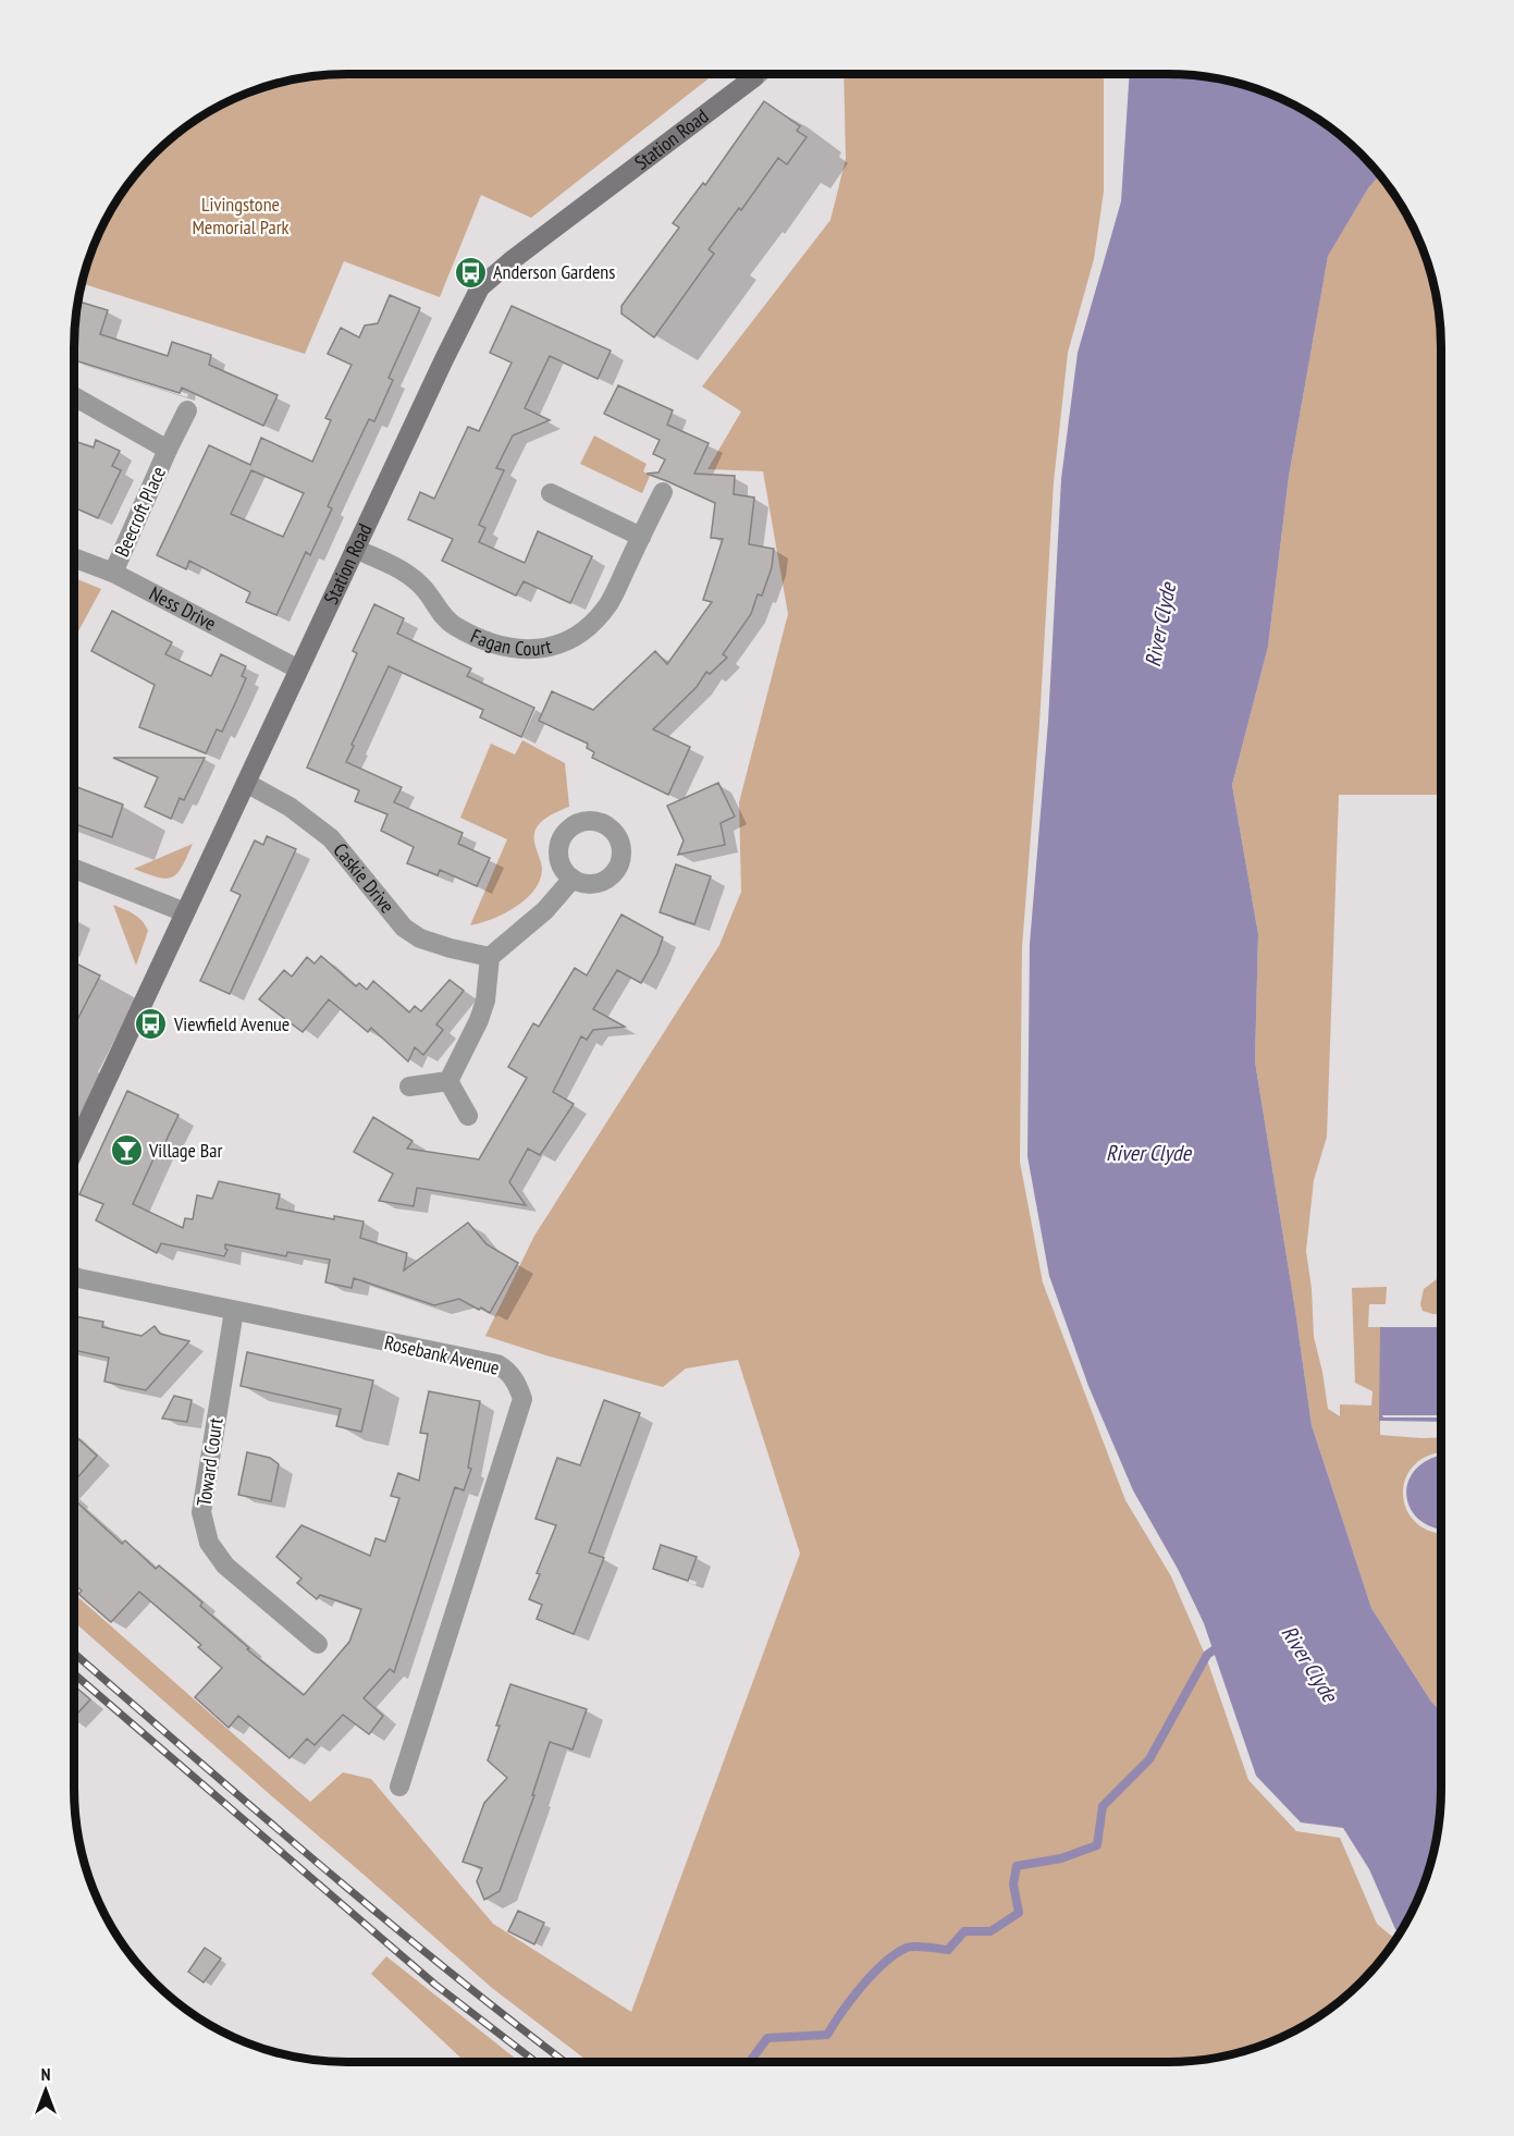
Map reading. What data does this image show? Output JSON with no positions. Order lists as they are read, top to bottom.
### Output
{
  "streets": {
    "street": [
      "Station Road",
      "Beecroft Place",
      "Ness Drive",
      "Fagan Court",
      "Caskie Drive",
      "Rosebank Avenue",
      "Toward Court"
    ]
  },
  "crossings": [
    ["Station Road", "Ness Drive"],
    ["Station Road", "Fagan Court"],
    ["Station Road", "Caskie Drive"],
    ["Beecroft Place", "Ness Drive"],
    ["Rosebank Avenue", "Toward Court"]
  ],
  "water": ["River Clyde"],
  "parks": ["Livingstone Memorial Park"],
  "places": {
    "bus stop": ["Anderson Gardens", "Viewfield Avenue"],
    "bar": ["Village Bar"]
  },
  "north": "top"
}
